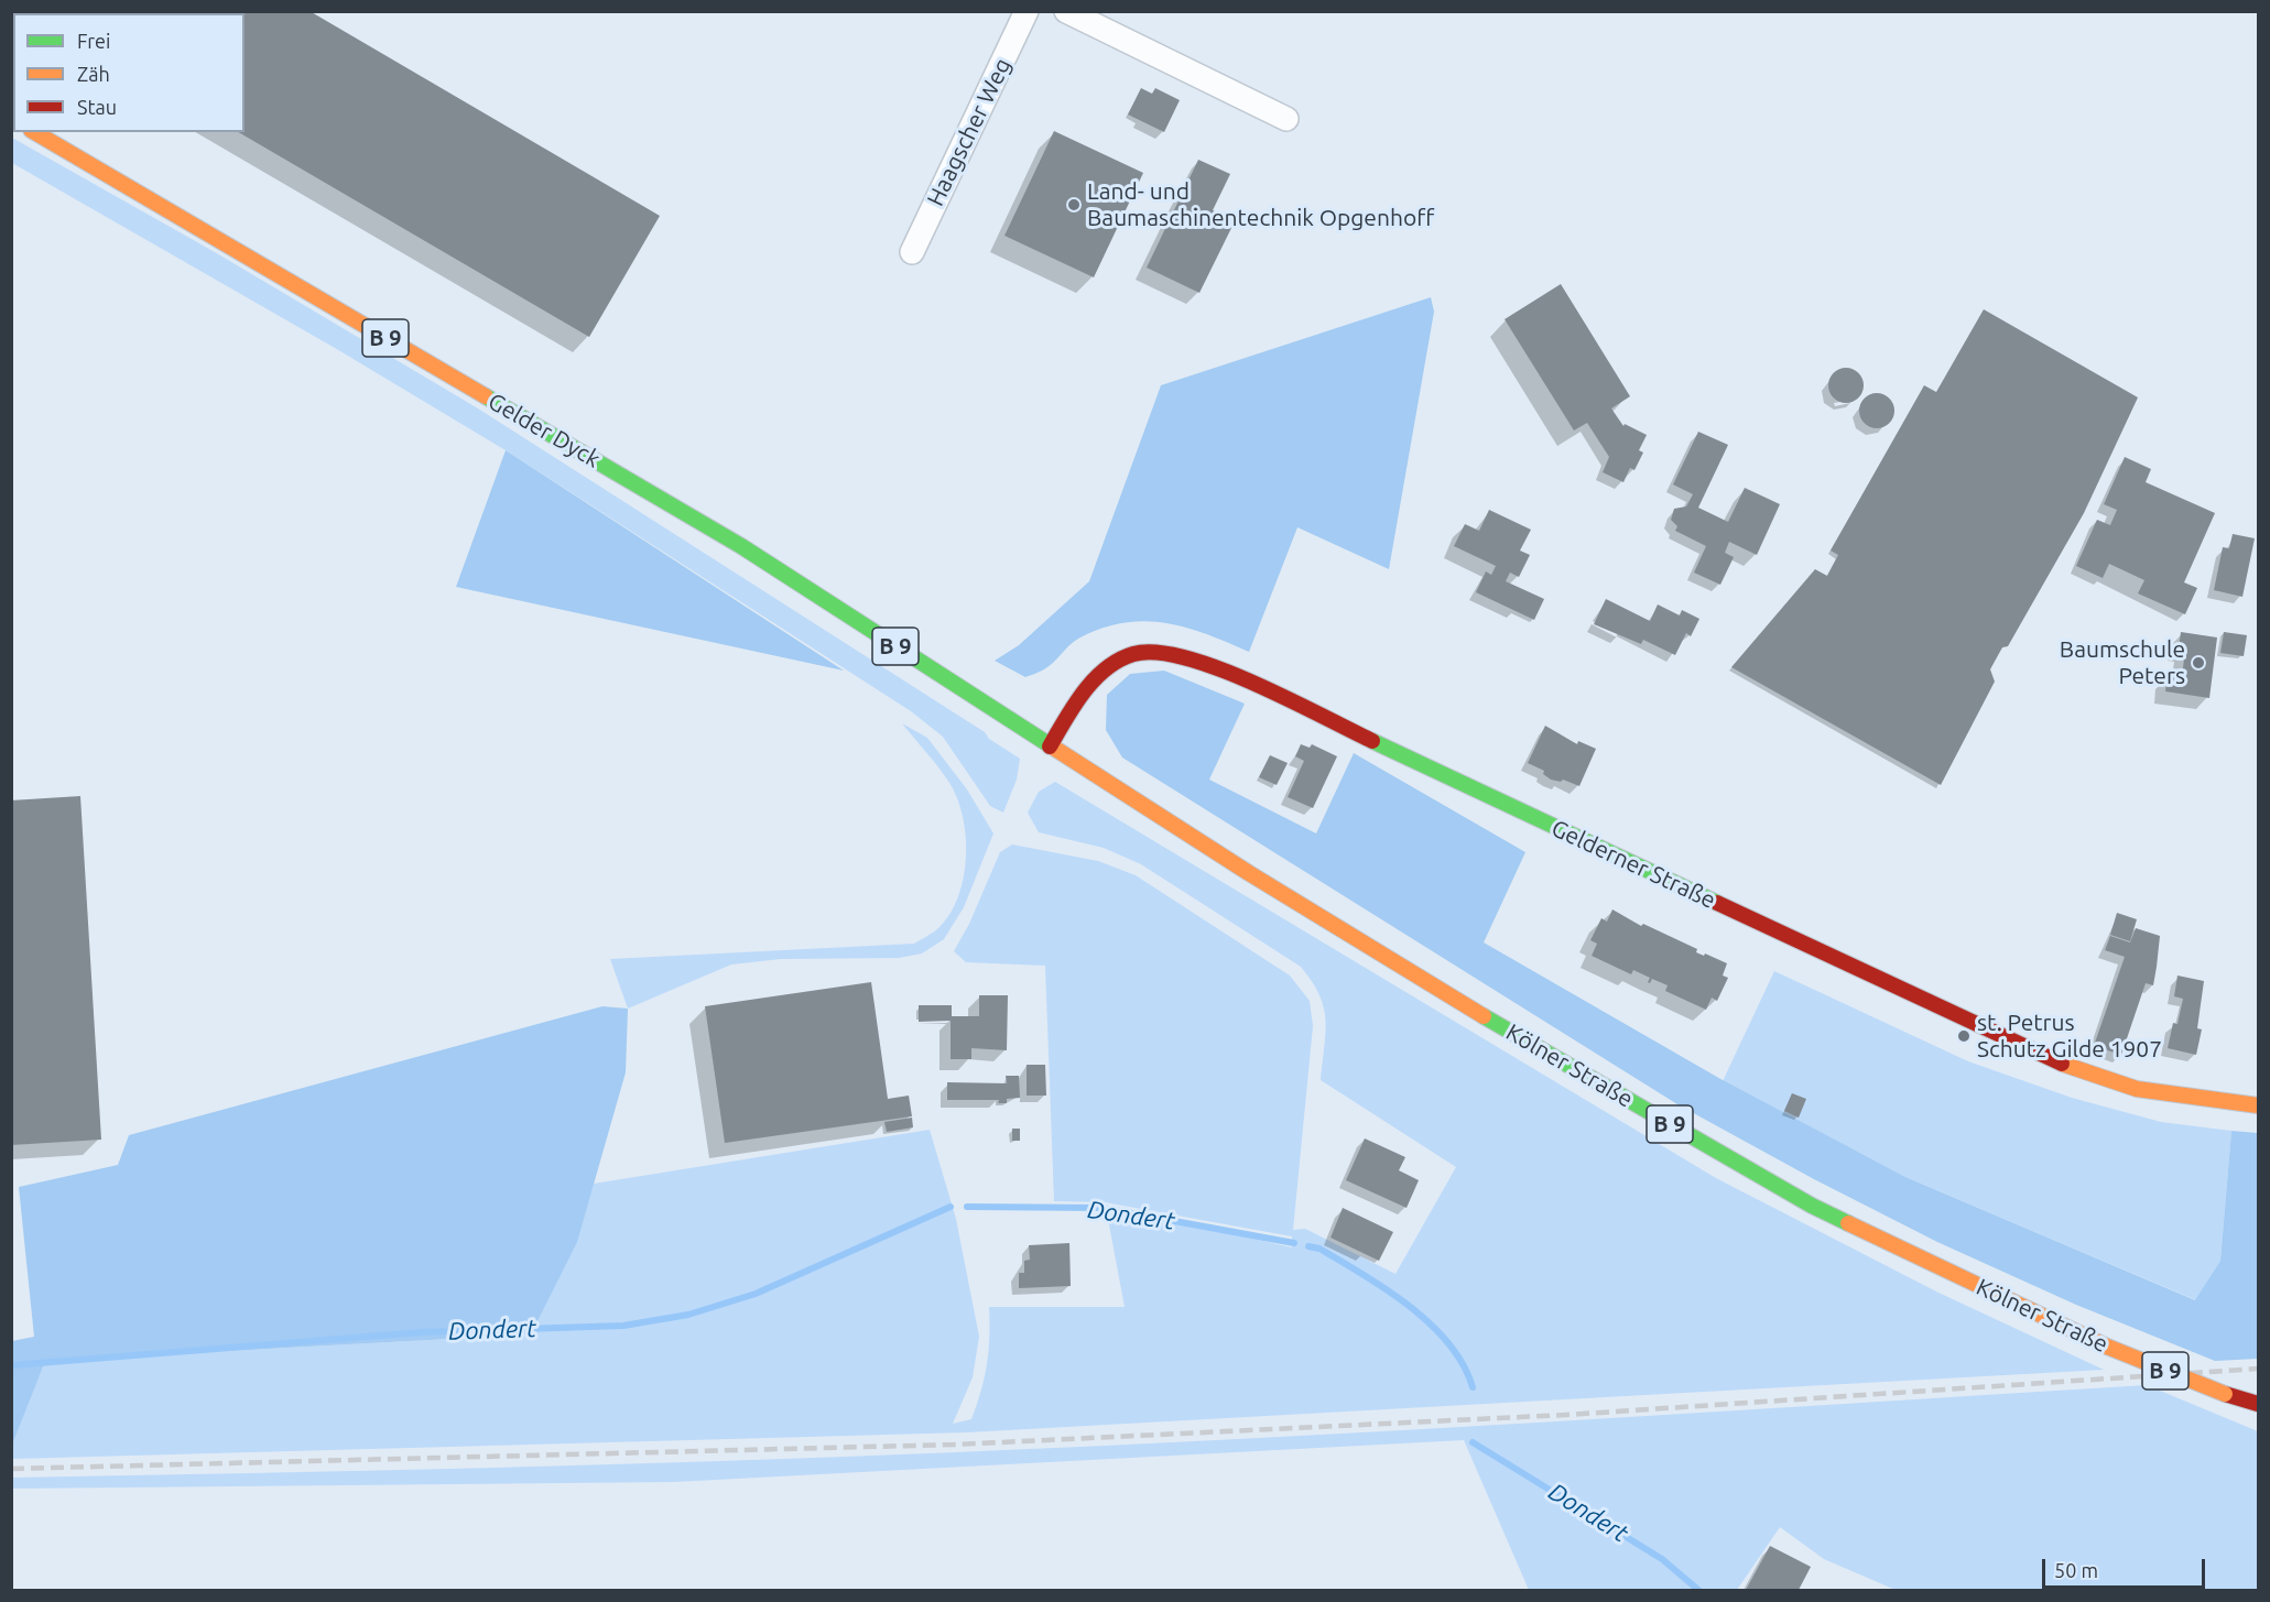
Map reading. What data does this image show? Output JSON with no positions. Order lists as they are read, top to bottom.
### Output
{
  "streets": {
    "main road": [
      "B 9",
      "Gelder Dyck",
      "Gelderner Straße",
      "Kölner Straße"
    ],
    "street": ["Haagscher Weg"]
  },
  "crossings": [
    ["Gelder Dyck", "Gelderner Straße"],
    ["Gelder Dyck", "Kölner Straße"],
    ["Gelderner Straße", "Kölner Straße"]
  ],
  "water": ["Dondert"],
  "places": ["Land- und Baumaschinentechnik Opgenhoff", "Baumschule Peters", "st. Petrus Schutz Gilde 1907"],
  "legend": ["Frei", "Zäh", "Stau"],
  "scale_bar": "50 m"
}
